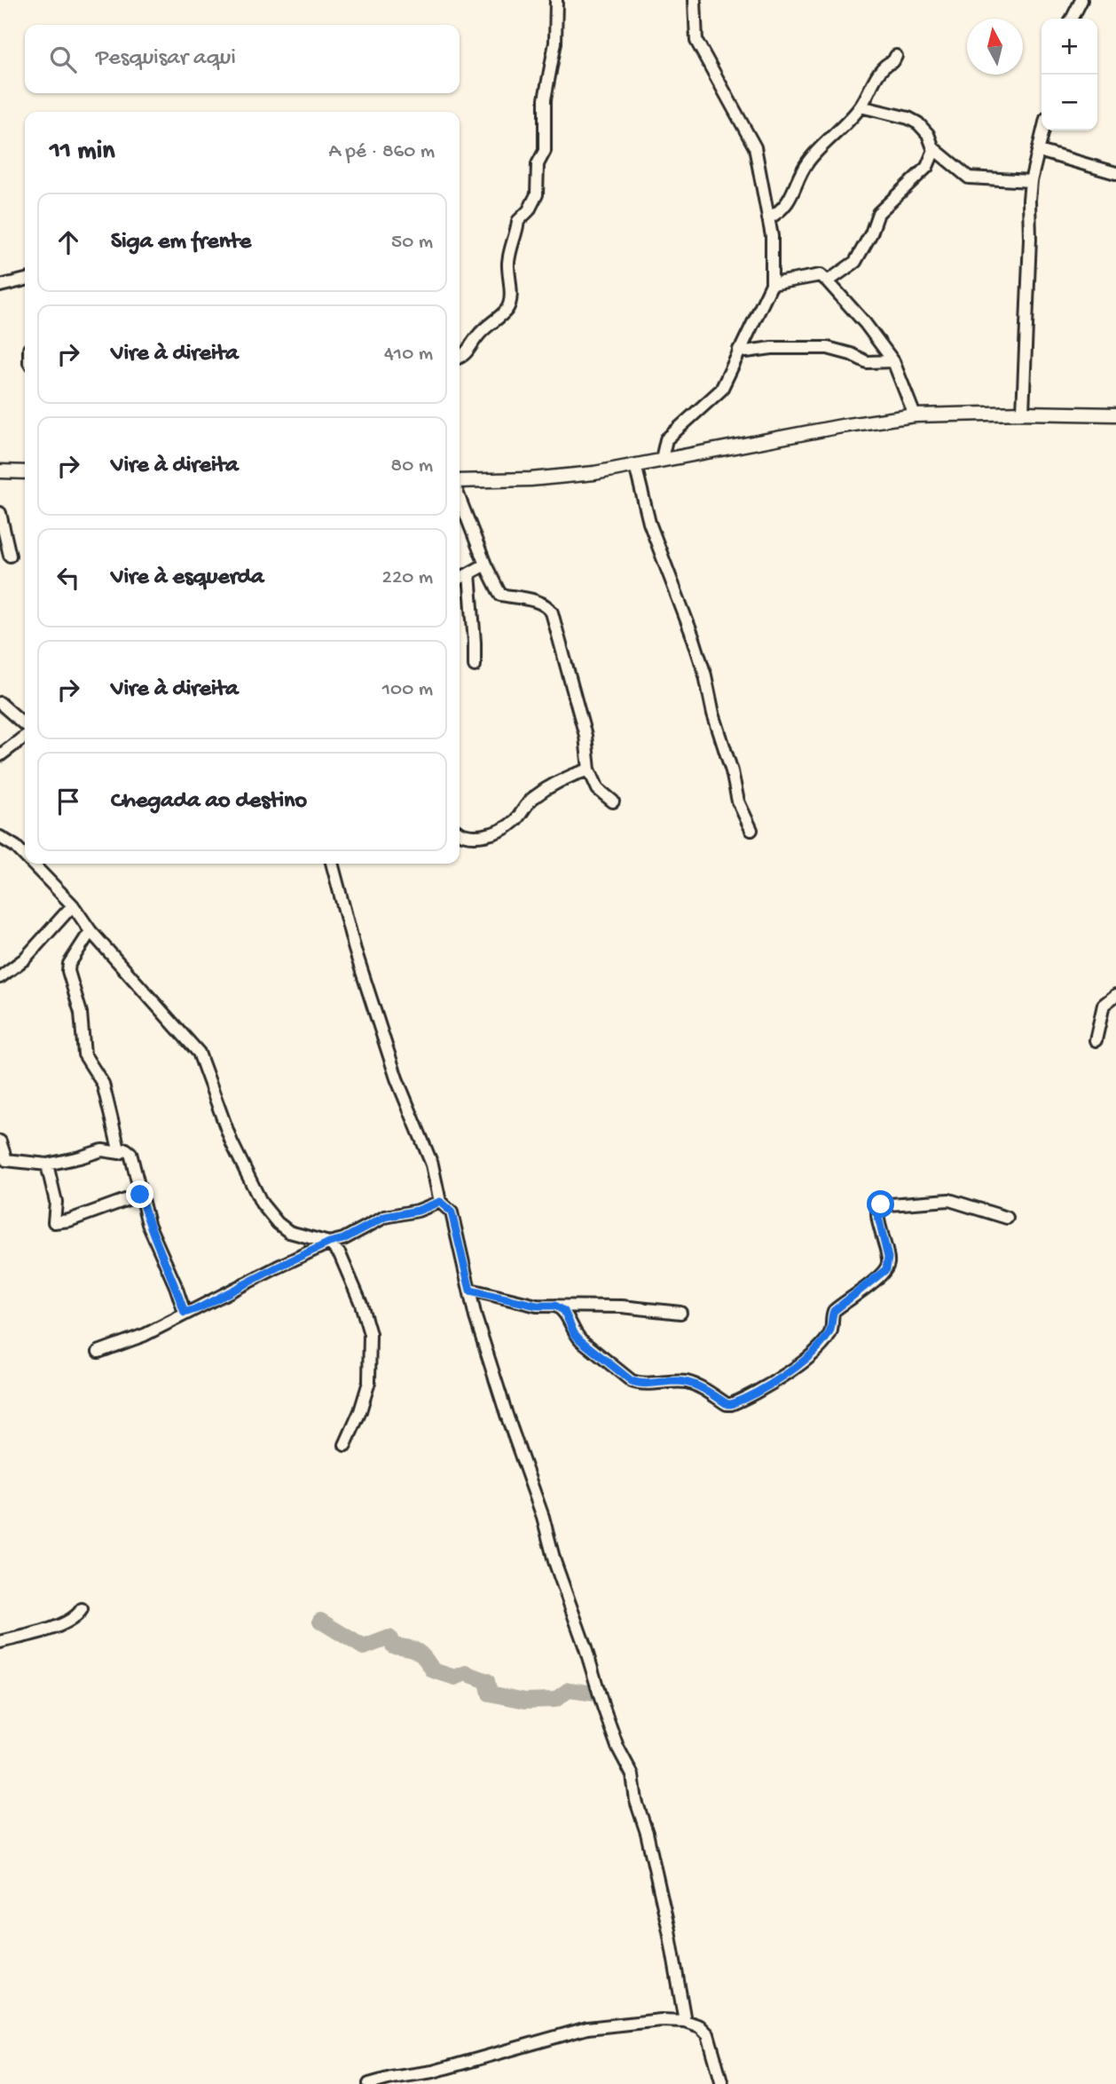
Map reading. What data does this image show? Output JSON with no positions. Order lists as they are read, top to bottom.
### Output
{
  "north": "top",
  "page": {
    "map_buttons": ["+", "−"],
    "search": "Pesquisar aqui",
    "heading": ["11 min", "A pé · 860 m"],
    "list": [
      ["Siga em frente", "50 m"],
      ["Vire à direita", "410 m"],
      ["Vire à direita", "80 m"],
      ["Vire à esquerda", "220 m"],
      ["Vire à direita", "100 m"],
      "Chegada ao destino"
    ]
  }
}
